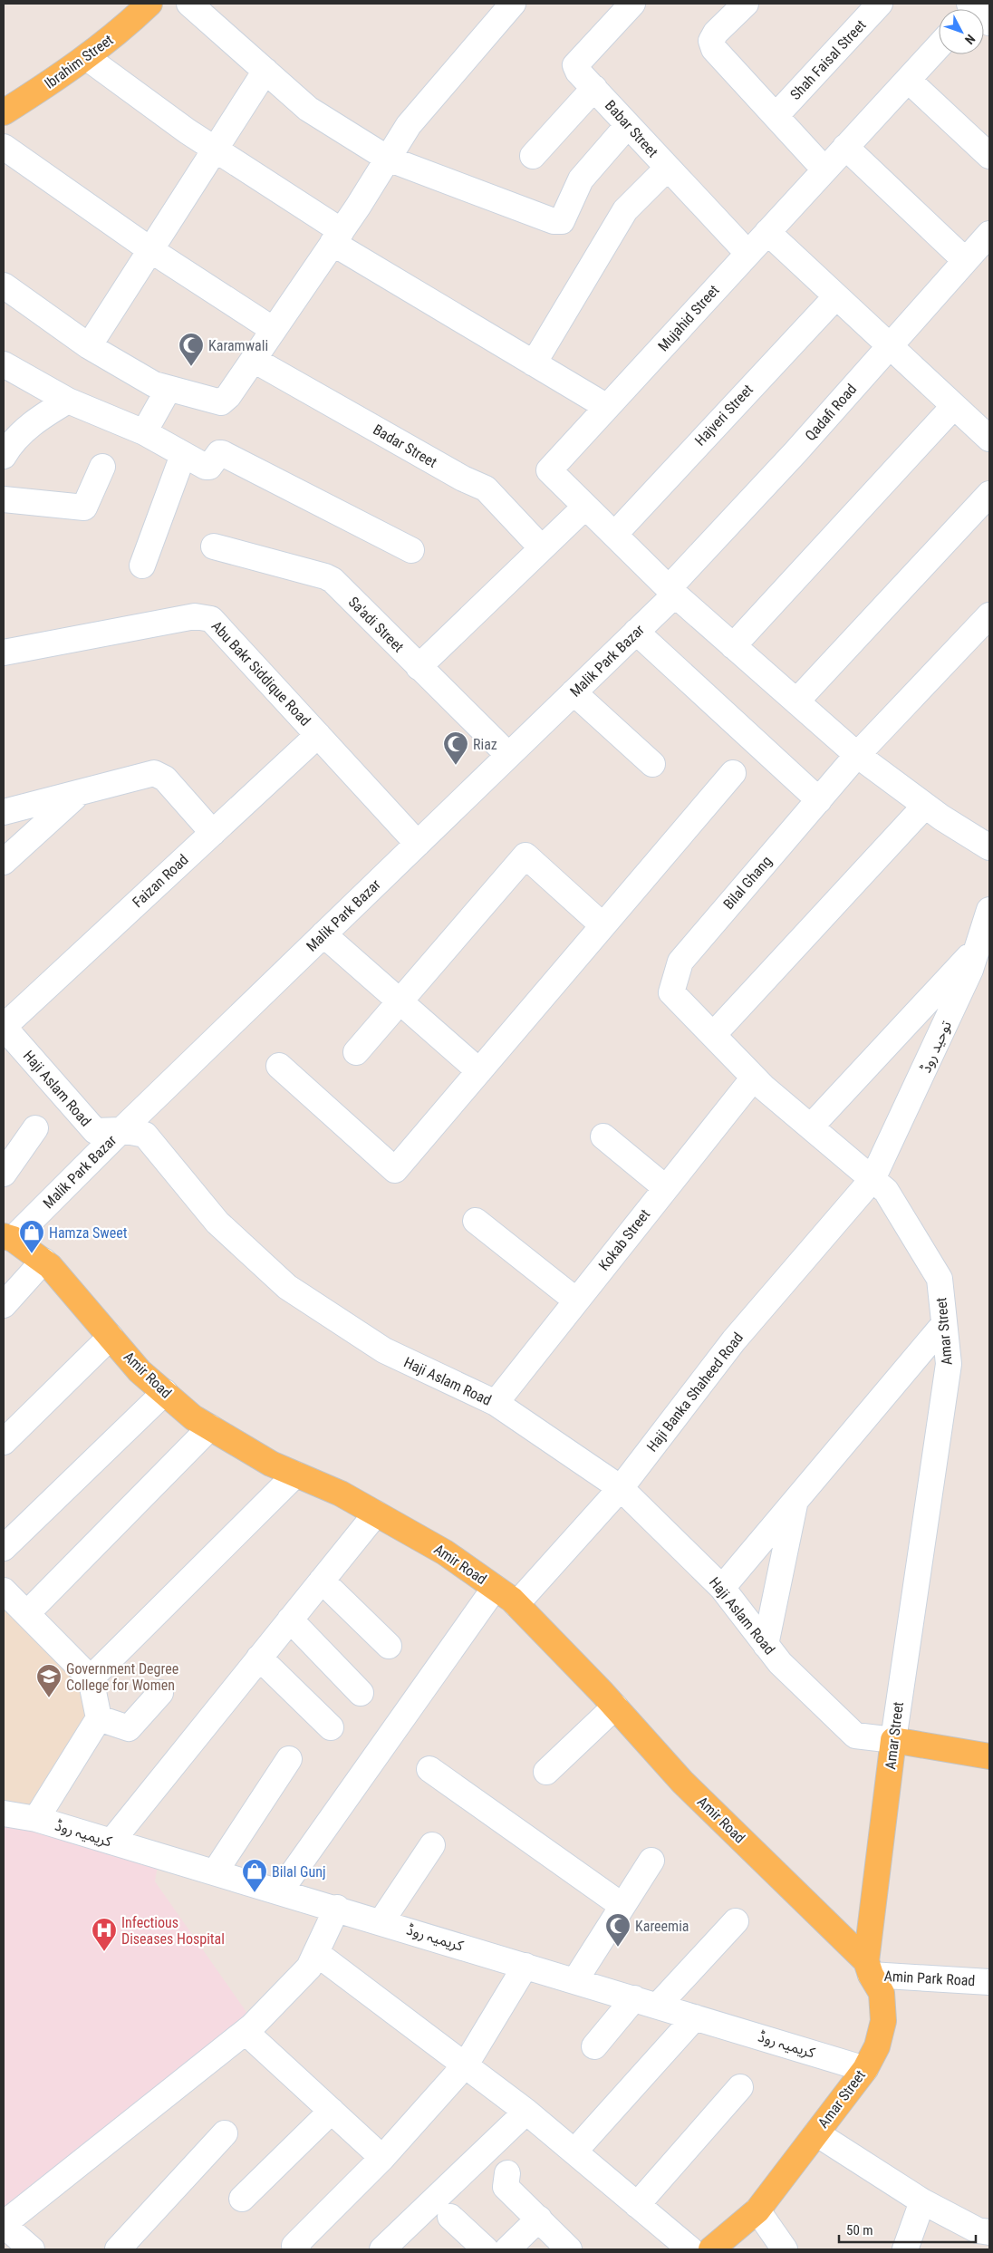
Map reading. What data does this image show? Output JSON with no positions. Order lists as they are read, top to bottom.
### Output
{
  "streets": {
    "main road": ["Ibrahim Street", "Amar Street", "Amir Road"],
    "street": [
      "Shah Faisal Street",
      "Babar Street",
      "Mujahid Street",
      "Qadafi Road",
      "Hajveri Street",
      "Badar Street",
      "Sa'adi Street",
      "Malik Park Bazar",
      "Abu Bakr Siddique Road",
      "Faizan Road",
      "Bilal Ghang",
      "توحید روڈ",
      "Haji Aslam Road",
      "Kokab Street",
      "Haji Banka Shaheed Road",
      "کریمیہ روڈ",
      "Amin Park Road"
    ]
  },
  "crossings": [
    ["Babar Street", "Mujahid Street"],
    ["Mujahid Street", "Qadafi Road"],
    ["Mujahid Street", "Hajveri Street"],
    ["Mujahid Street", "Malik Park Bazar"],
    ["Qadafi Road", "Malik Park Bazar"],
    ["Sa'adi Street", "Malik Park Bazar"],
    ["Malik Park Bazar", "Abu Bakr Siddique Road"],
    ["Malik Park Bazar", "Haji Aslam Road"],
    ["Malik Park Bazar", "Amir Road"],
    ["Abu Bakr Siddique Road", "Faizan Road"],
    ["Faizan Road", "Haji Aslam Road"],
    ["Bilal Ghang", "توحید روڈ"],
    ["Bilal Ghang", "Kokab Street"],
    ["Bilal Ghang", "Amar Street"],
    ["Bilal Ghang", "Haji Banka Shaheed Road"],
    ["توحید روڈ", "Amar Street"],
    ["توحید روڈ", "Haji Banka Shaheed Road"],
    ["Haji Aslam Road", "Kokab Street"],
    ["Haji Aslam Road", "Amar Street"],
    ["Haji Aslam Road", "Haji Banka Shaheed Road"],
    ["Amar Street", "Amir Road"],
    ["Amar Street", "Haji Banka Shaheed Road"],
    ["Amar Street", "کریمیہ روڈ"],
    ["Amar Street", "Amin Park Road"],
    ["Amir Road", "Haji Banka Shaheed Road"],
    ["Amir Road", "Amin Park Road"]
  ],
  "places": {
    "mosque": ["Karamwali", "Riaz", "Kareemia"],
    "shop": ["Hamza Sweet", "Bilal Gunj"],
    "school or university": ["Government Degree College for Women"],
    "hospital": ["Infectious Diseases Hospital"]
  },
  "scale_bar": "50 m",
  "north": "bottom right"
}
